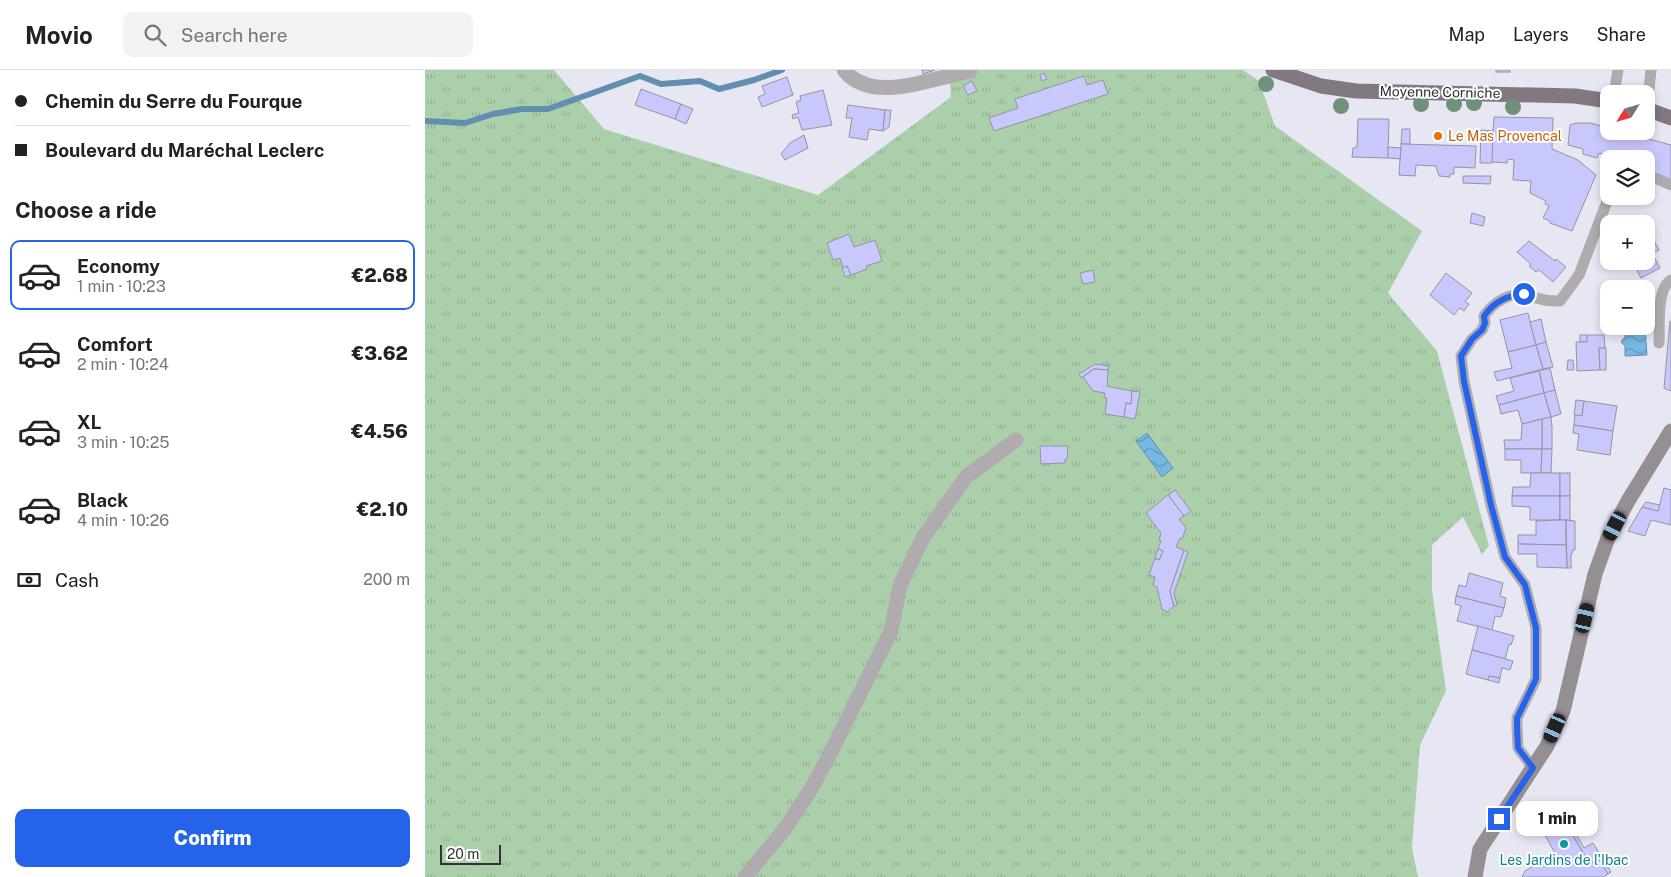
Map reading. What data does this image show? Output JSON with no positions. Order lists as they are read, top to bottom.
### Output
{
  "streets": {
    "main road": ["Moyenne Corniche"]
  },
  "places": ["Le Mas Provencal", "Les Jardins de l'Ibac"],
  "scale_bar": "20 m",
  "north": "bottom left",
  "page": {
    "header": "Movio",
    "search": "Search here",
    "nav": ["Map", "Layers", "Share"],
    "banner": ["Chemin du Serre du Fourque", "Boulevard du Maréchal Leclerc"],
    "map_buttons": ["+", "−"],
    "heading": "Choose a ride",
    "list": [
      {
        "name": "Economy",
        "note": "1 min · 10:23",
        "value": "€2.68"
      },
      {
        "name": "Comfort",
        "note": "2 min · 10:24",
        "value": "€3.62"
      },
      {
        "name": "XL",
        "note": "3 min · 10:25",
        "value": "€4.56"
      },
      {
        "name": "Black",
        "note": "4 min · 10:26",
        "value": "€2.10"
      }
    ],
    "pay": ["Cash", "200 m"],
    "buttons": "Confirm",
    "bubble": "1 min",
    "scale": "20 m"
  }
}
